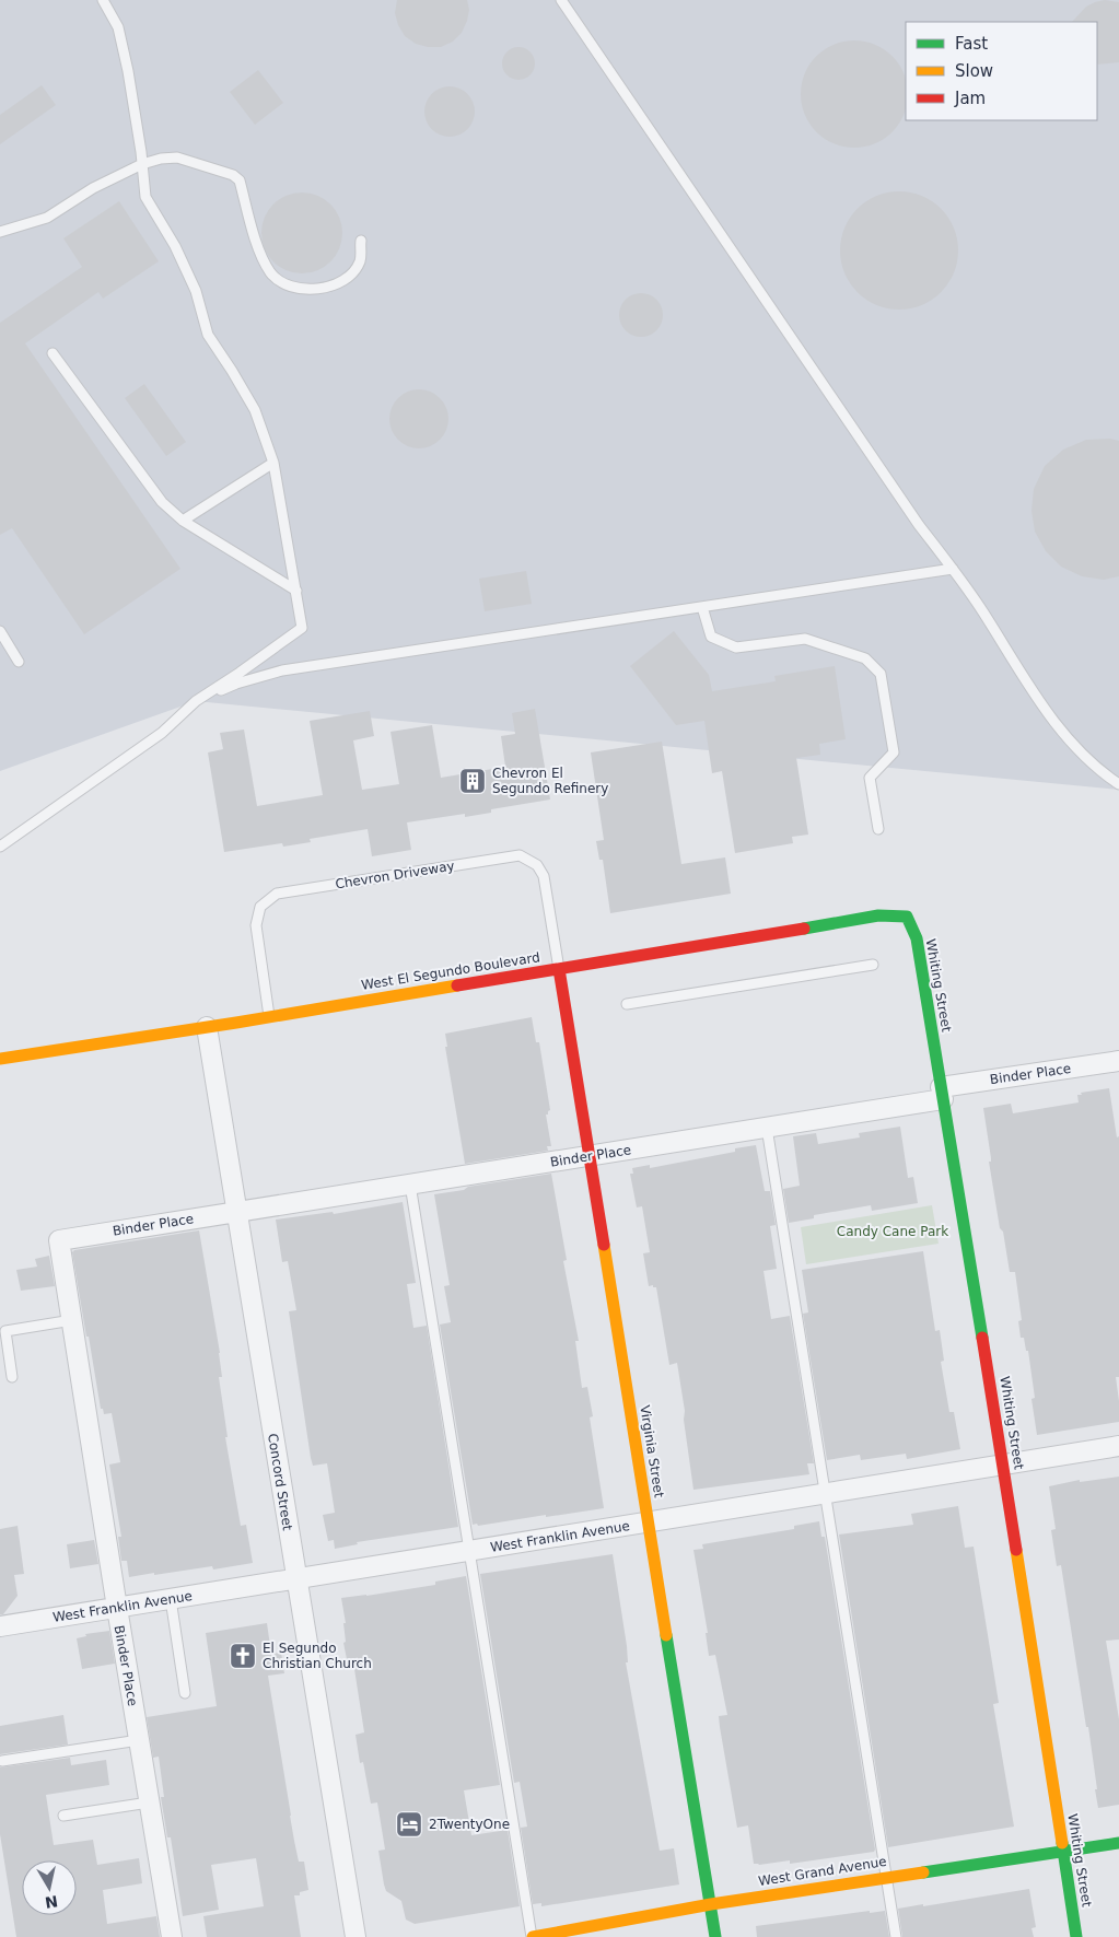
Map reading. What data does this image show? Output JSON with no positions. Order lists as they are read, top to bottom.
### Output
{
  "streets": {
    "street": [
      "West El Segundo Boulevard",
      "Whiting Street",
      "Binder Place",
      "Virginia Street",
      "Concord Street",
      "West Franklin Avenue",
      "West Grand Avenue"
    ],
    "lane": ["Chevron Driveway"]
  },
  "crossings": [
    ["Chevron Driveway", "West El Segundo Boulevard"],
    ["Chevron Driveway", "Virginia Street"],
    ["West El Segundo Boulevard", "Whiting Street"],
    ["West El Segundo Boulevard", "Virginia Street"],
    ["West El Segundo Boulevard", "Concord Street"],
    ["Whiting Street", "Binder Place"],
    ["Whiting Street", "West Franklin Avenue"],
    ["Whiting Street", "West Grand Avenue"],
    ["Binder Place", "Virginia Street"],
    ["Binder Place", "Concord Street"],
    ["Binder Place", "West Franklin Avenue"],
    ["Virginia Street", "West Franklin Avenue"],
    ["Virginia Street", "West Grand Avenue"],
    ["Concord Street", "West Franklin Avenue"]
  ],
  "parks": ["Candy Cane Park"],
  "places": {
    "building": ["Chevron El Segundo Refinery"],
    "church": ["El Segundo Christian Church"],
    "hotel": ["2TwentyOne"]
  },
  "legend": ["Fast", "Slow", "Jam"],
  "north": "bottom"
}
